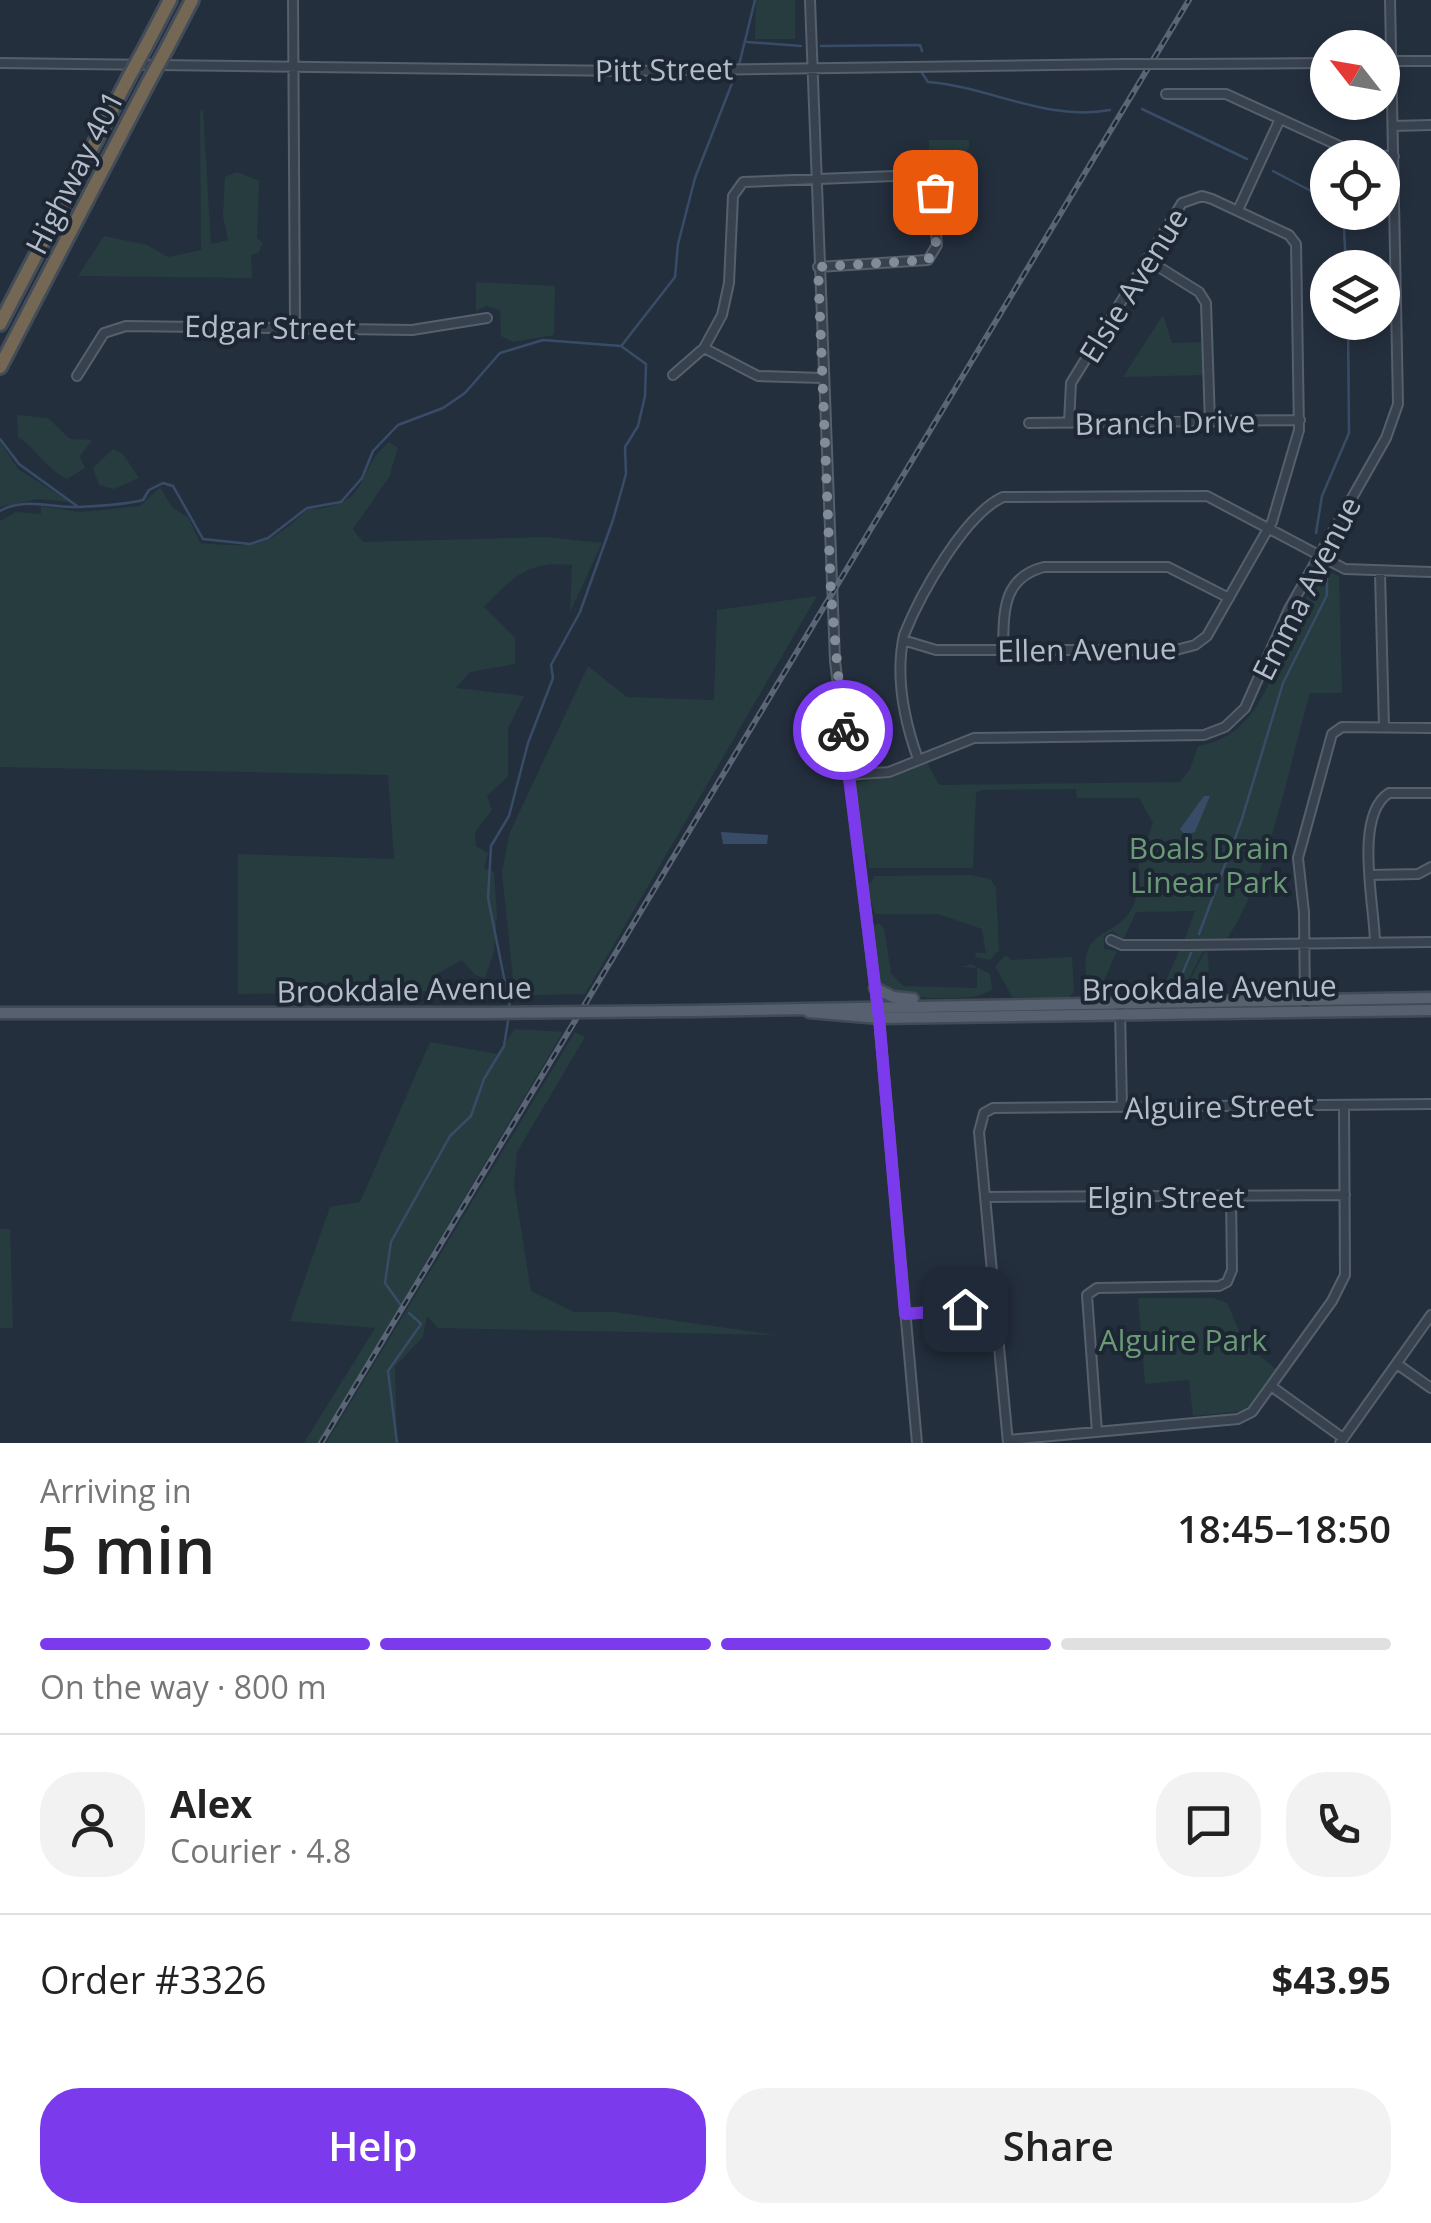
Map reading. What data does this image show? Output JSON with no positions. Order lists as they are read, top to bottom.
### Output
{
  "streets": {
    "highway": ["Highway 401"],
    "main road": ["Brookdale Avenue"],
    "street": [
      "Pitt Street",
      "Elsie Avenue",
      "Edgar Street",
      "Branch Drive",
      "Emma Avenue",
      "Ellen Avenue",
      "Alguire Street",
      "Elgin Street"
    ]
  },
  "crossings": [
    ["Elsie Avenue", "Branch Drive"],
    ["Elsie Avenue", "Ellen Avenue"],
    ["Branch Drive", "Ellen Avenue"],
    ["Alguire Street", "Elgin Street"]
  ],
  "parks": ["Boals Drain Linear Park", "Alguire Park"],
  "north": "top left",
  "page": {
    "heading": ["5 min", "Arriving in", "18:45–18:50"],
    "panel": [
      "Alex",
      "Courier · 4.8",
      "Order #3326",
      "$43.95"
    ],
    "bar": "On the way · 800 m",
    "buttons": ["Help", "Share"]
  }
}
